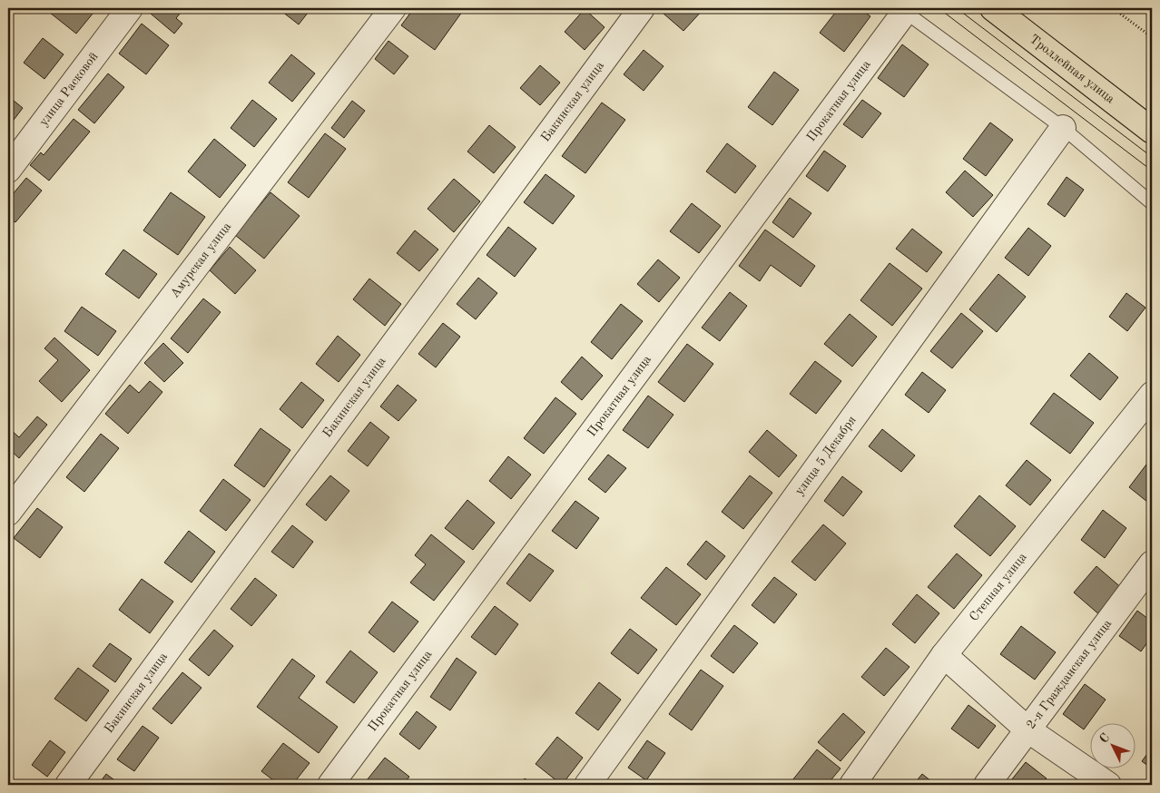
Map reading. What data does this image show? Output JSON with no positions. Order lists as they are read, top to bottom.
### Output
{
  "streets": {
    "main road": ["Троллейная улица"],
    "street": [
      "улица Расковой",
      "Бакинская улица",
      "Прокатная улица",
      "Амурская улица",
      "улица 5 Декабря",
      "Степная улица",
      "2-я Гражданская улица"
    ]
  },
  "north": "top left"
}
